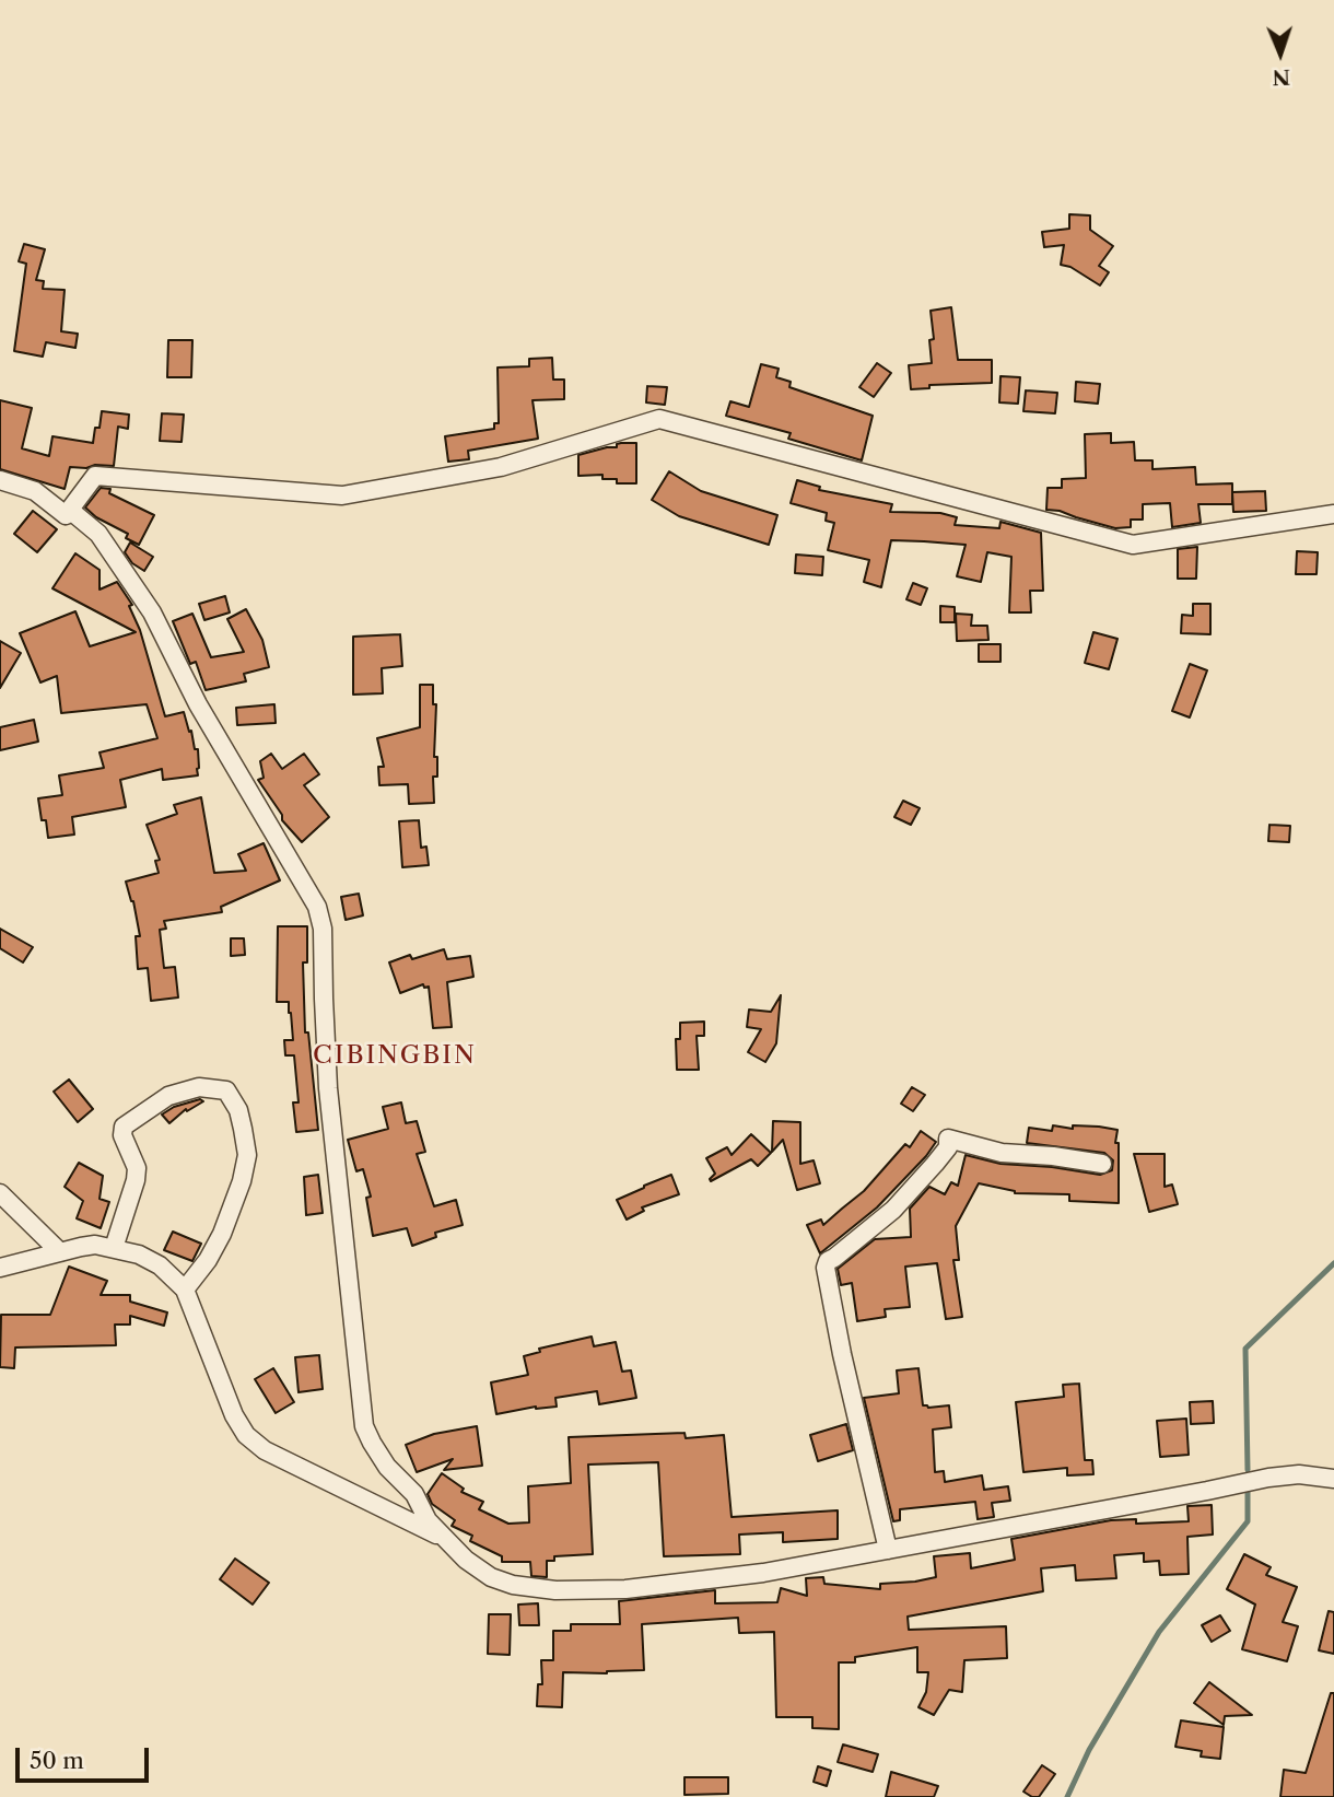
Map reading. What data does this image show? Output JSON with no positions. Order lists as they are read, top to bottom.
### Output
{
  "districts": ["CIBINGBIN"],
  "scale_bar": "50 m",
  "north": "bottom"
}
